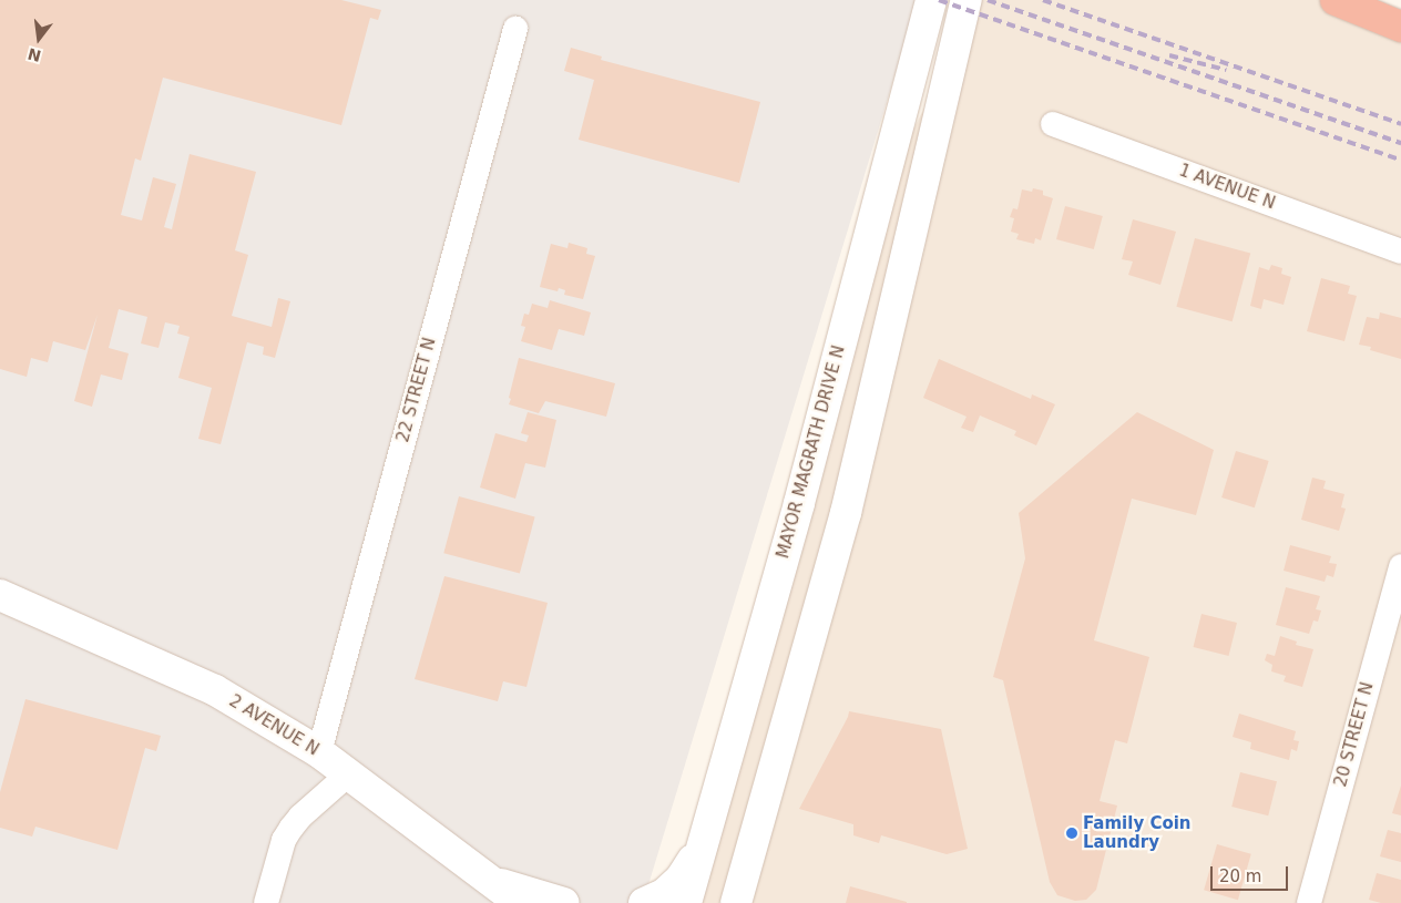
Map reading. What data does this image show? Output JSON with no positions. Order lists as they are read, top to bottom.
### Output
{
  "streets": {
    "main road": ["MAYOR MAGRATH DRIVE N", "2 AVENUE N"],
    "street": ["1 AVENUE N", "22 STREET N", "20 STREET N"]
  },
  "crossings": [
    ["22 STREET N", "2 AVENUE N"]
  ],
  "places": ["Family Coin Laundry"],
  "scale_bar": "20 m",
  "north": "bottom"
}
